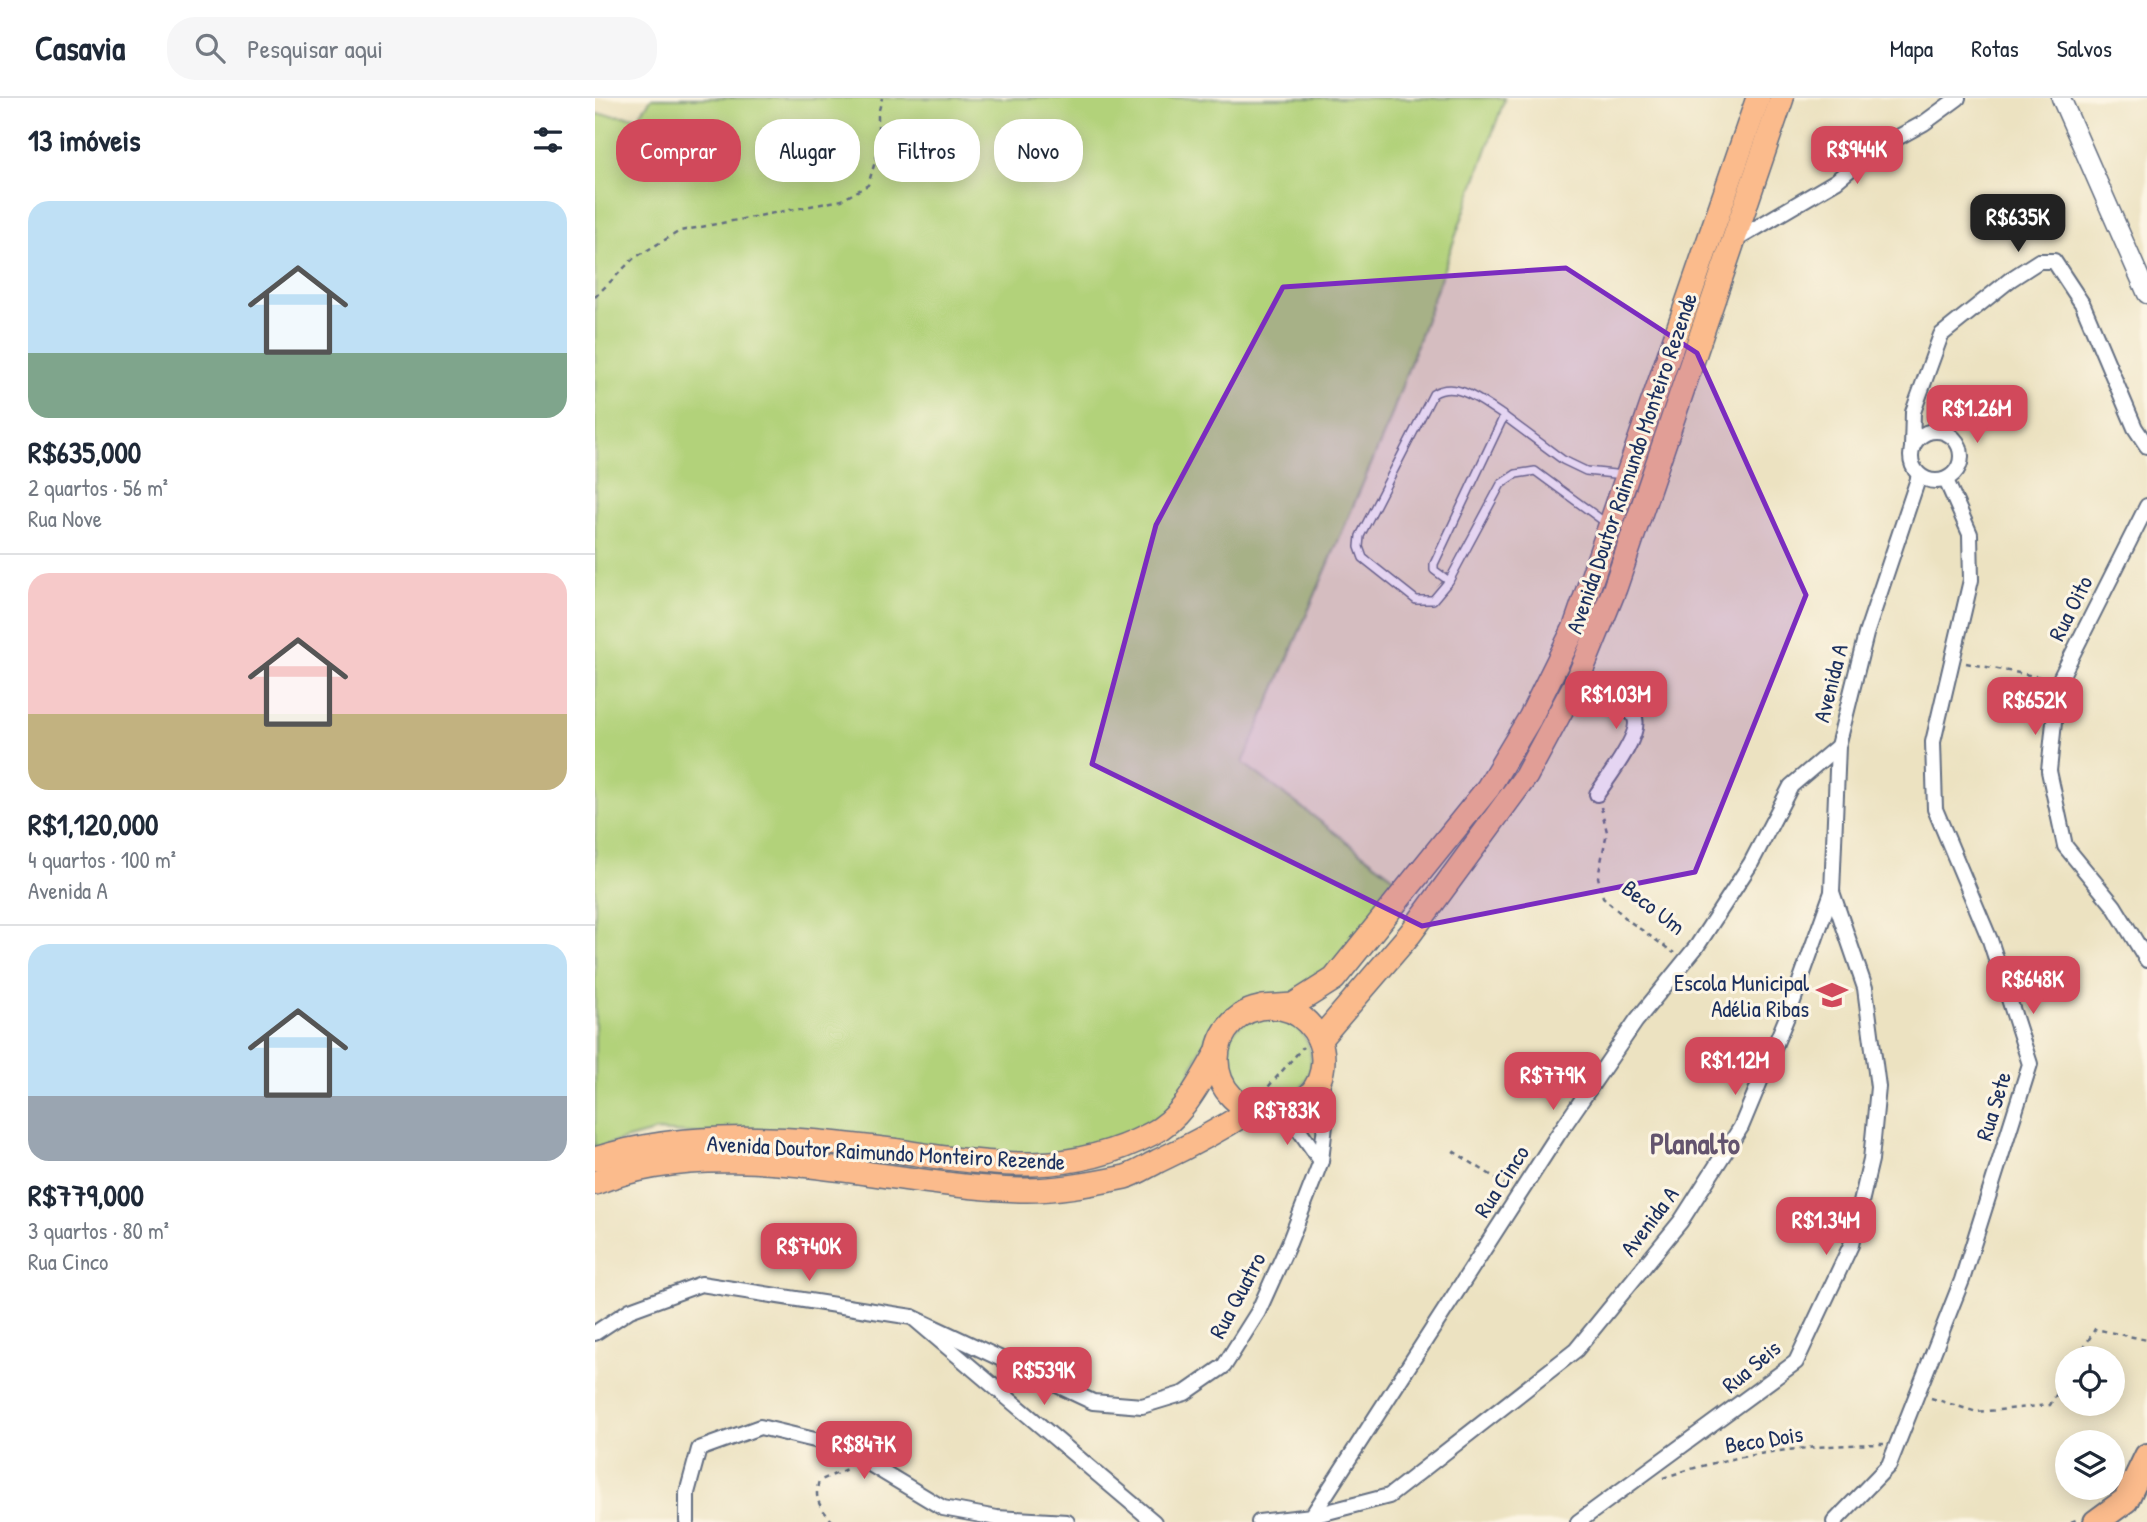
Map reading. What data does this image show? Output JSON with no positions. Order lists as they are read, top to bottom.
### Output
{
  "streets": {
    "main road": ["Avenida Doutor Raimundo Monteiro Rezende"],
    "street": [
      "Rua Oito",
      "Avenida A",
      "Rua Sete",
      "Rua Cinco",
      "Rua Quatro",
      "Rua Seis"
    ],
    "path": ["Beco Um", "Beco Dois"]
  },
  "crossings": [
    ["Avenida A", "Rua Sete"],
    ["Avenida A", "Rua Cinco"],
    ["Avenida A", "Rua Seis"],
    ["Beco Um", "Rua Cinco"],
    ["Rua Sete", "Beco Dois"],
    ["Rua Seis", "Beco Dois"]
  ],
  "districts": ["Planalto"],
  "places": {
    "school or university": ["Escola Municipal Adélia Ribas"]
  },
  "page": {
    "header": "Casavia",
    "search": "Pesquisar aqui",
    "nav": ["Mapa", "Rotas", "Salvos"],
    "heading": "13 imóveis",
    "chip": [
      "Comprar",
      "Alugar",
      "Filtros",
      "Novo"
    ],
    "price": [
      "R$944K",
      "R$635K",
      "R$1.26M",
      "R$1.03M",
      "R$652K",
      "R$648K",
      "R$1.12M",
      "R$779K",
      "R$783K",
      "R$1.34M",
      "R$740K",
      "R$539K",
      "R$847K"
    ],
    "list": [
      {
        "name": "R$635,000",
        "note": "2 quartos · 56 m² · Rua Nove"
      },
      {
        "name": "R$1,120,000",
        "note": "4 quartos · 100 m² · Avenida A"
      },
      {
        "name": "R$779,000",
        "note": "3 quartos · 80 m² · Rua Cinco"
      }
    ]
  }
}
